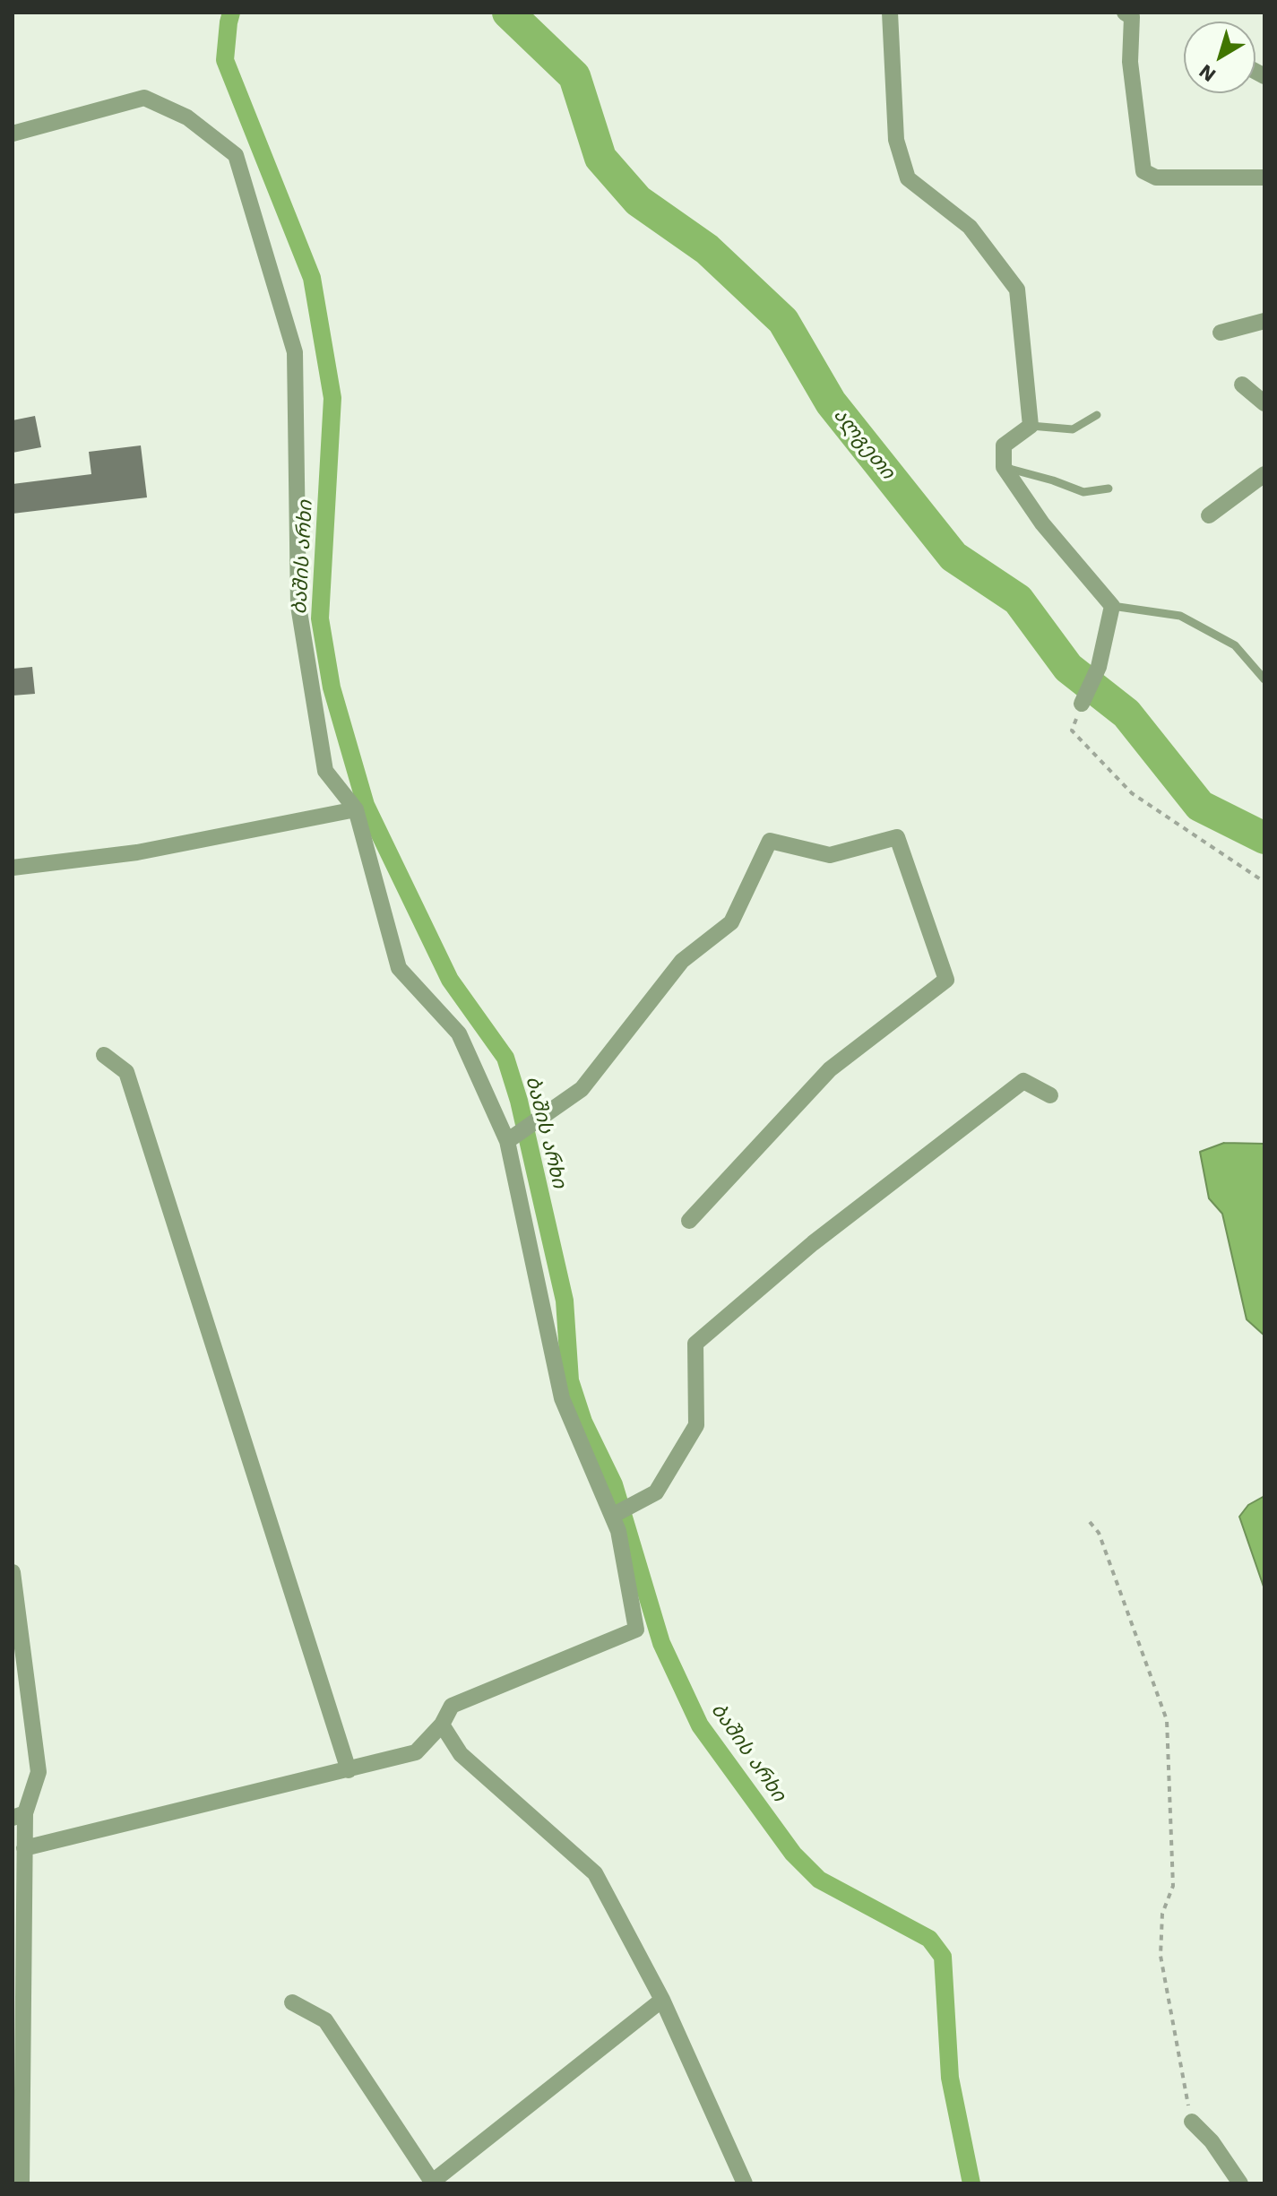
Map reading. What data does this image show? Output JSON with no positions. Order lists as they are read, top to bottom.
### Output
{
  "water": ["ალგეთი", "ბაშის არხი"],
  "north": "bottom left"
}
